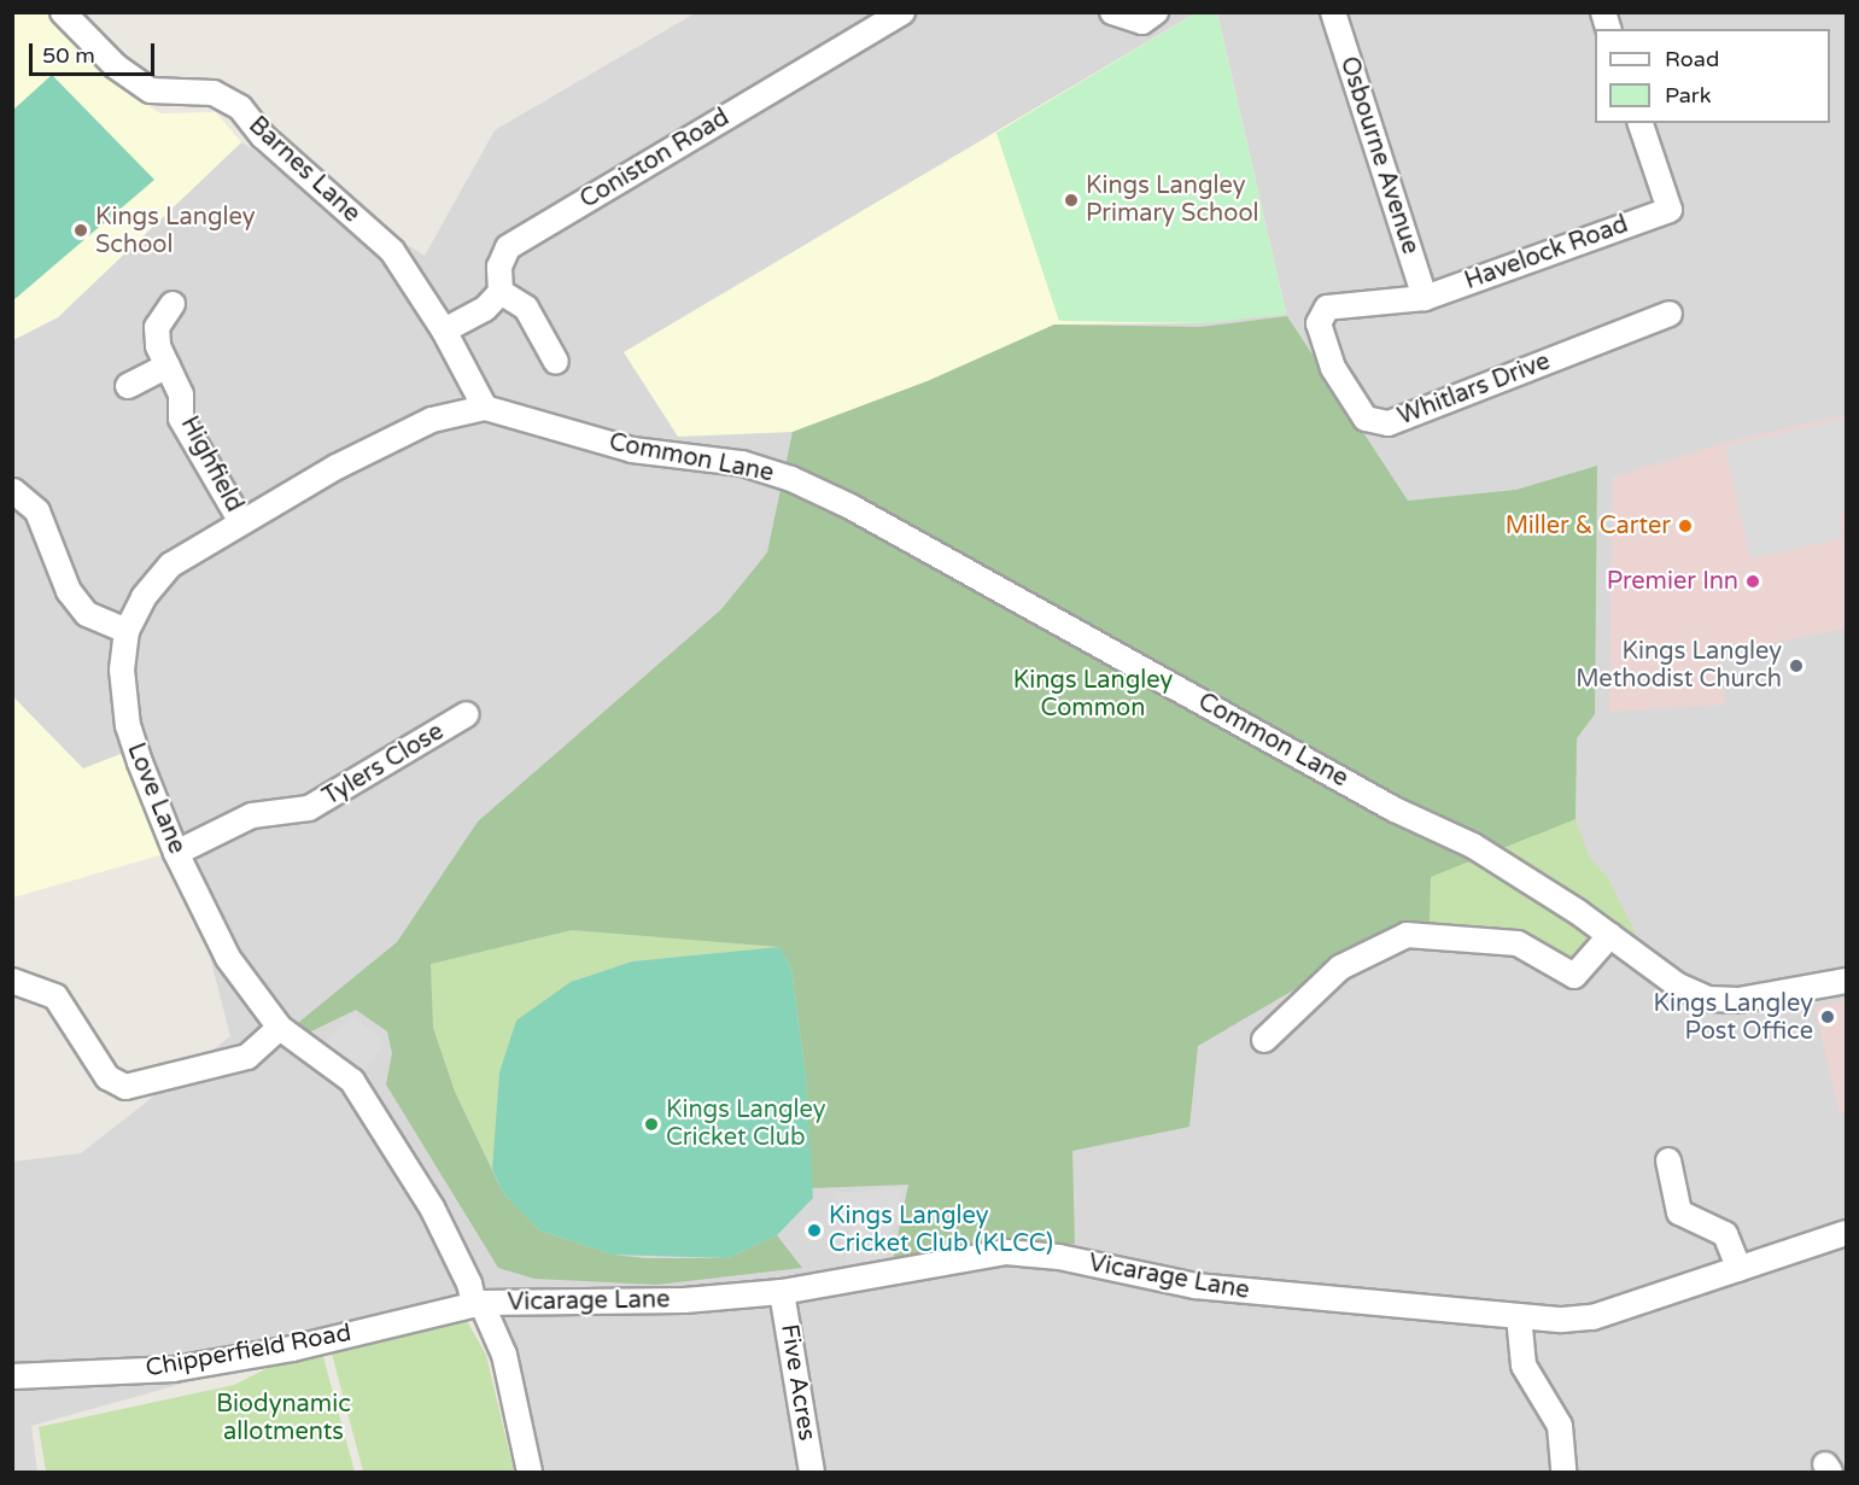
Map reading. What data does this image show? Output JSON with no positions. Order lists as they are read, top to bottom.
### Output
{
  "streets": {
    "street": [
      "Osbourne Avenue",
      "Coniston Road",
      "Barnes Lane",
      "Havelock Road",
      "Whitlars Drive",
      "Common Lane",
      "Highfield",
      "Tylers Close",
      "Love Lane",
      "Vicarage Lane",
      "Chipperfield Road",
      "Five Acres"
    ]
  },
  "crossings": [
    ["Osbourne Avenue", "Havelock Road"],
    ["Osbourne Avenue", "Whitlars Drive"],
    ["Barnes Lane", "Common Lane"],
    ["Barnes Lane", "Love Lane"],
    ["Havelock Road", "Whitlars Drive"],
    ["Common Lane", "Love Lane"],
    ["Highfield", "Love Lane"],
    ["Tylers Close", "Love Lane"],
    ["Love Lane", "Vicarage Lane"],
    ["Love Lane", "Chipperfield Road"],
    ["Vicarage Lane", "Chipperfield Road"],
    ["Vicarage Lane", "Five Acres"]
  ],
  "parks": ["Kings Langley Common", "Biodynamic allotments"],
  "places": [
    "Kings Langley Primary School",
    "Kings Langley School",
    "Miller & Carter",
    "Premier Inn",
    "Kings Langley Methodist Church",
    "Kings Langley Post Office",
    "Kings Langley Cricket Club",
    "Kings Langley Cricket Club (KLCC)"
  ],
  "legend": ["Road", "Park"],
  "scale_bar": "50 m"
}
